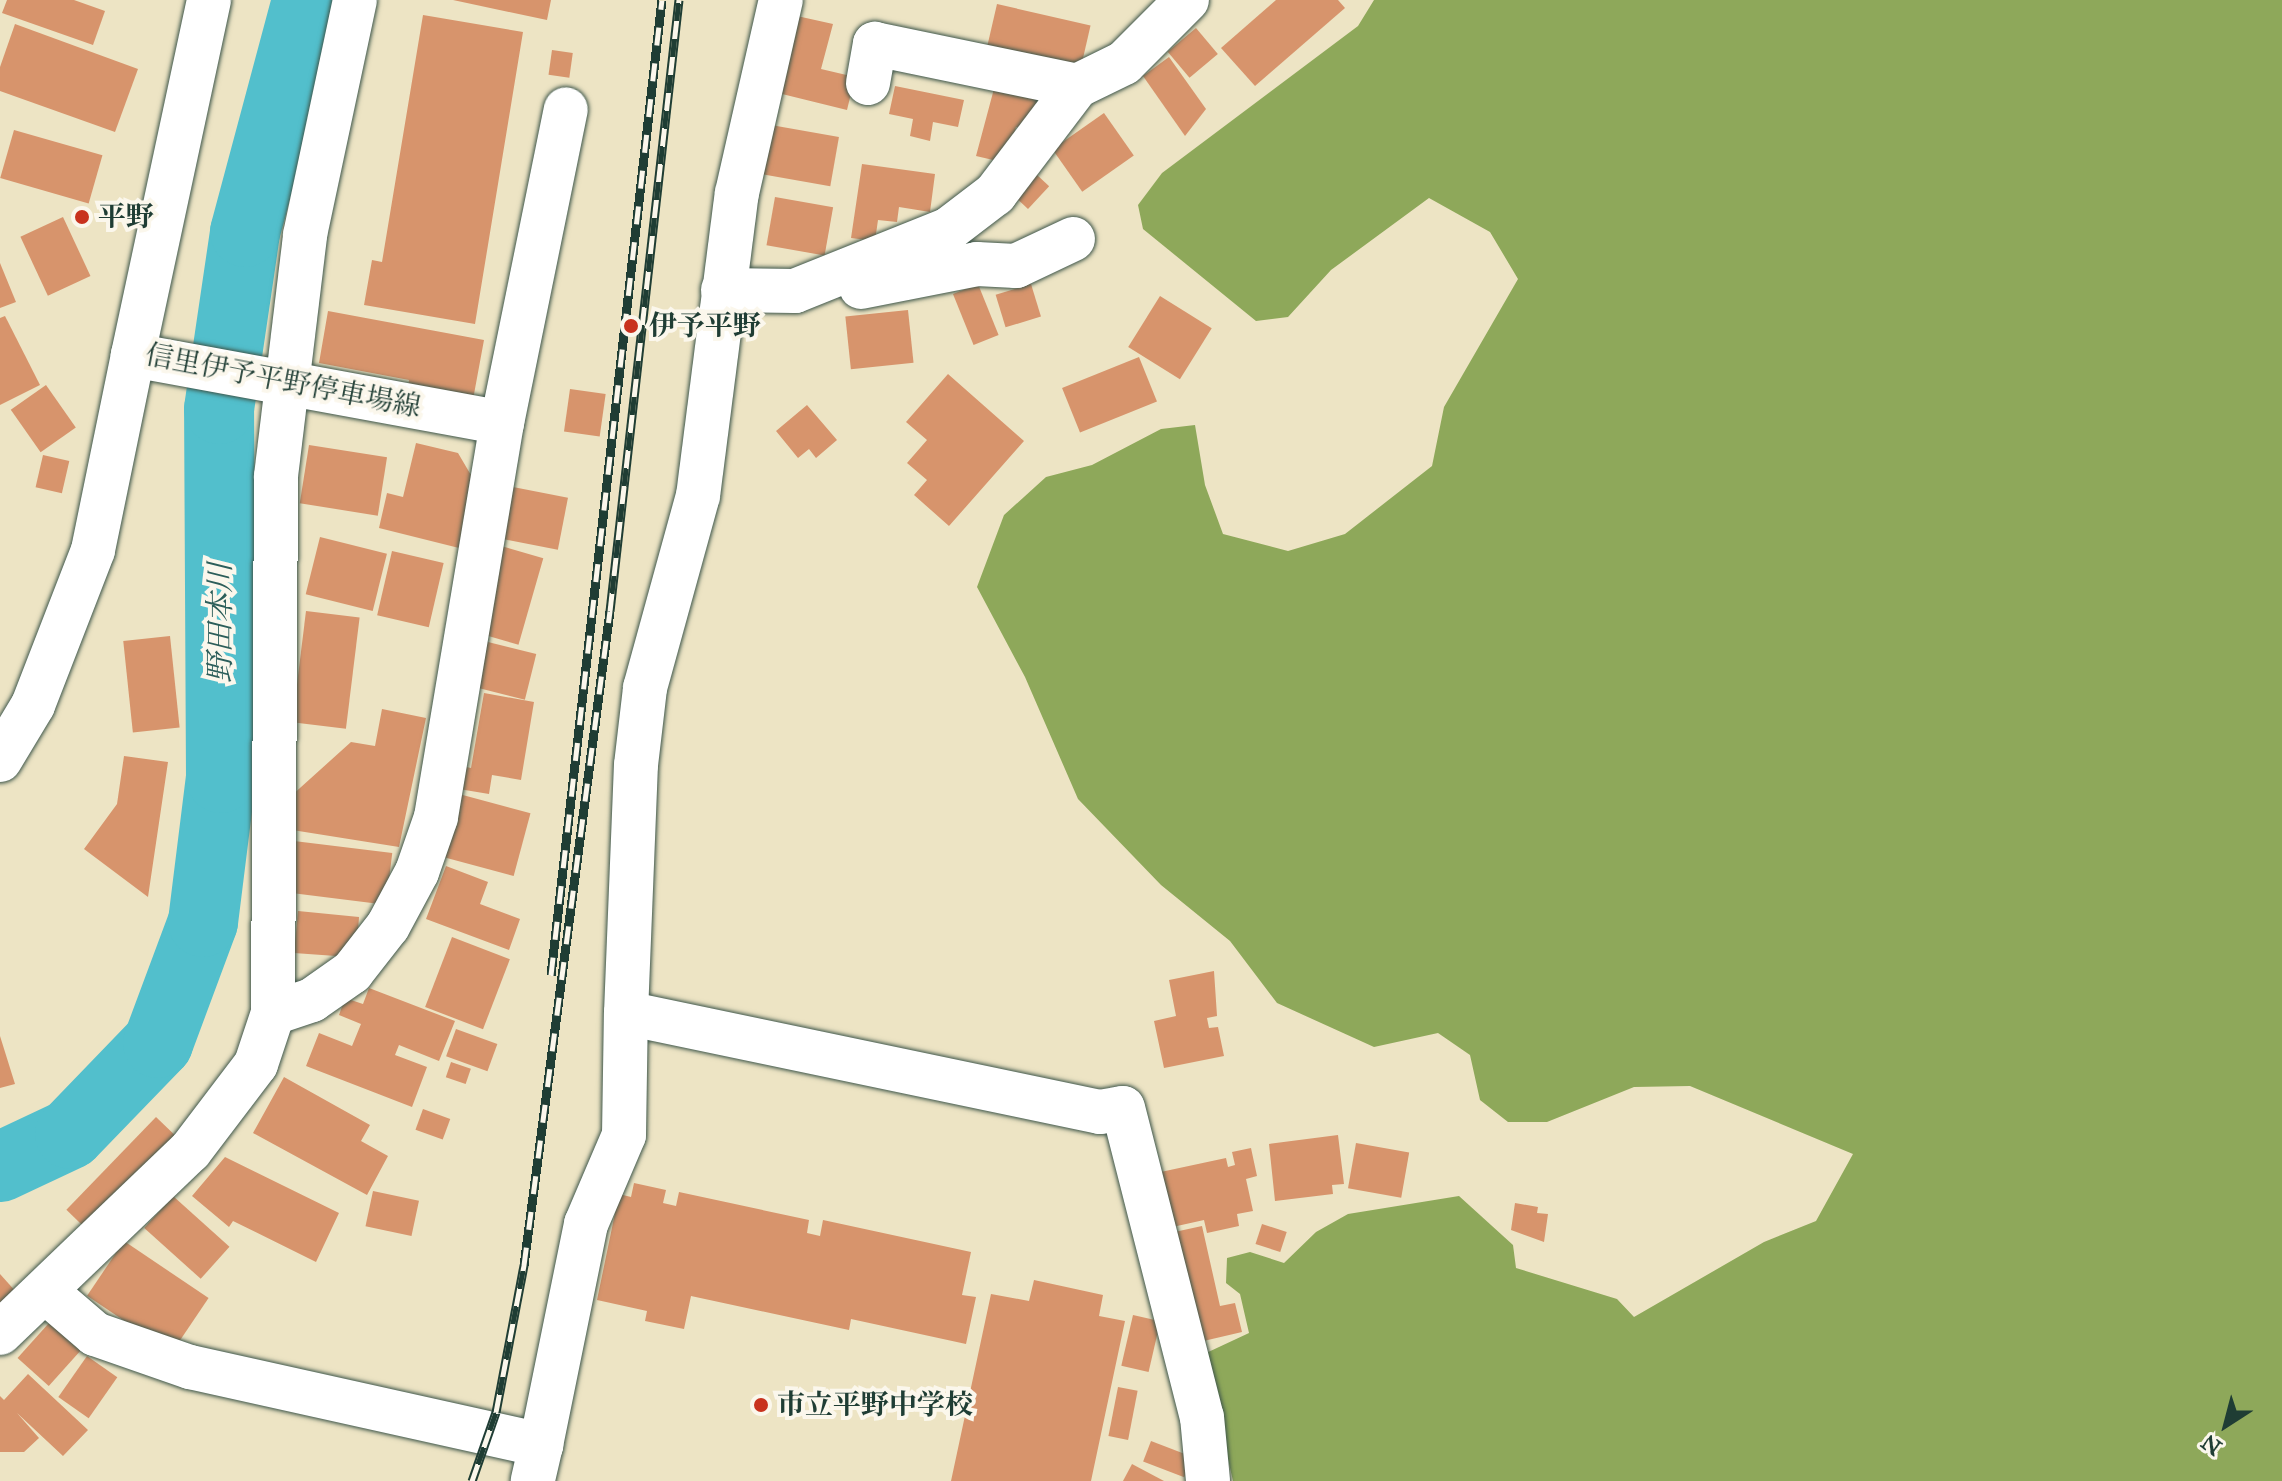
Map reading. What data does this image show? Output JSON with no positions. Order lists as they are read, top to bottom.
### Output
{
  "streets": {
    "street": ["信里伊予平野停車場線"]
  },
  "water": ["野田本川"],
  "places": ["平野", "伊予平野", "市立平野中学校"],
  "north": "bottom left"
}
